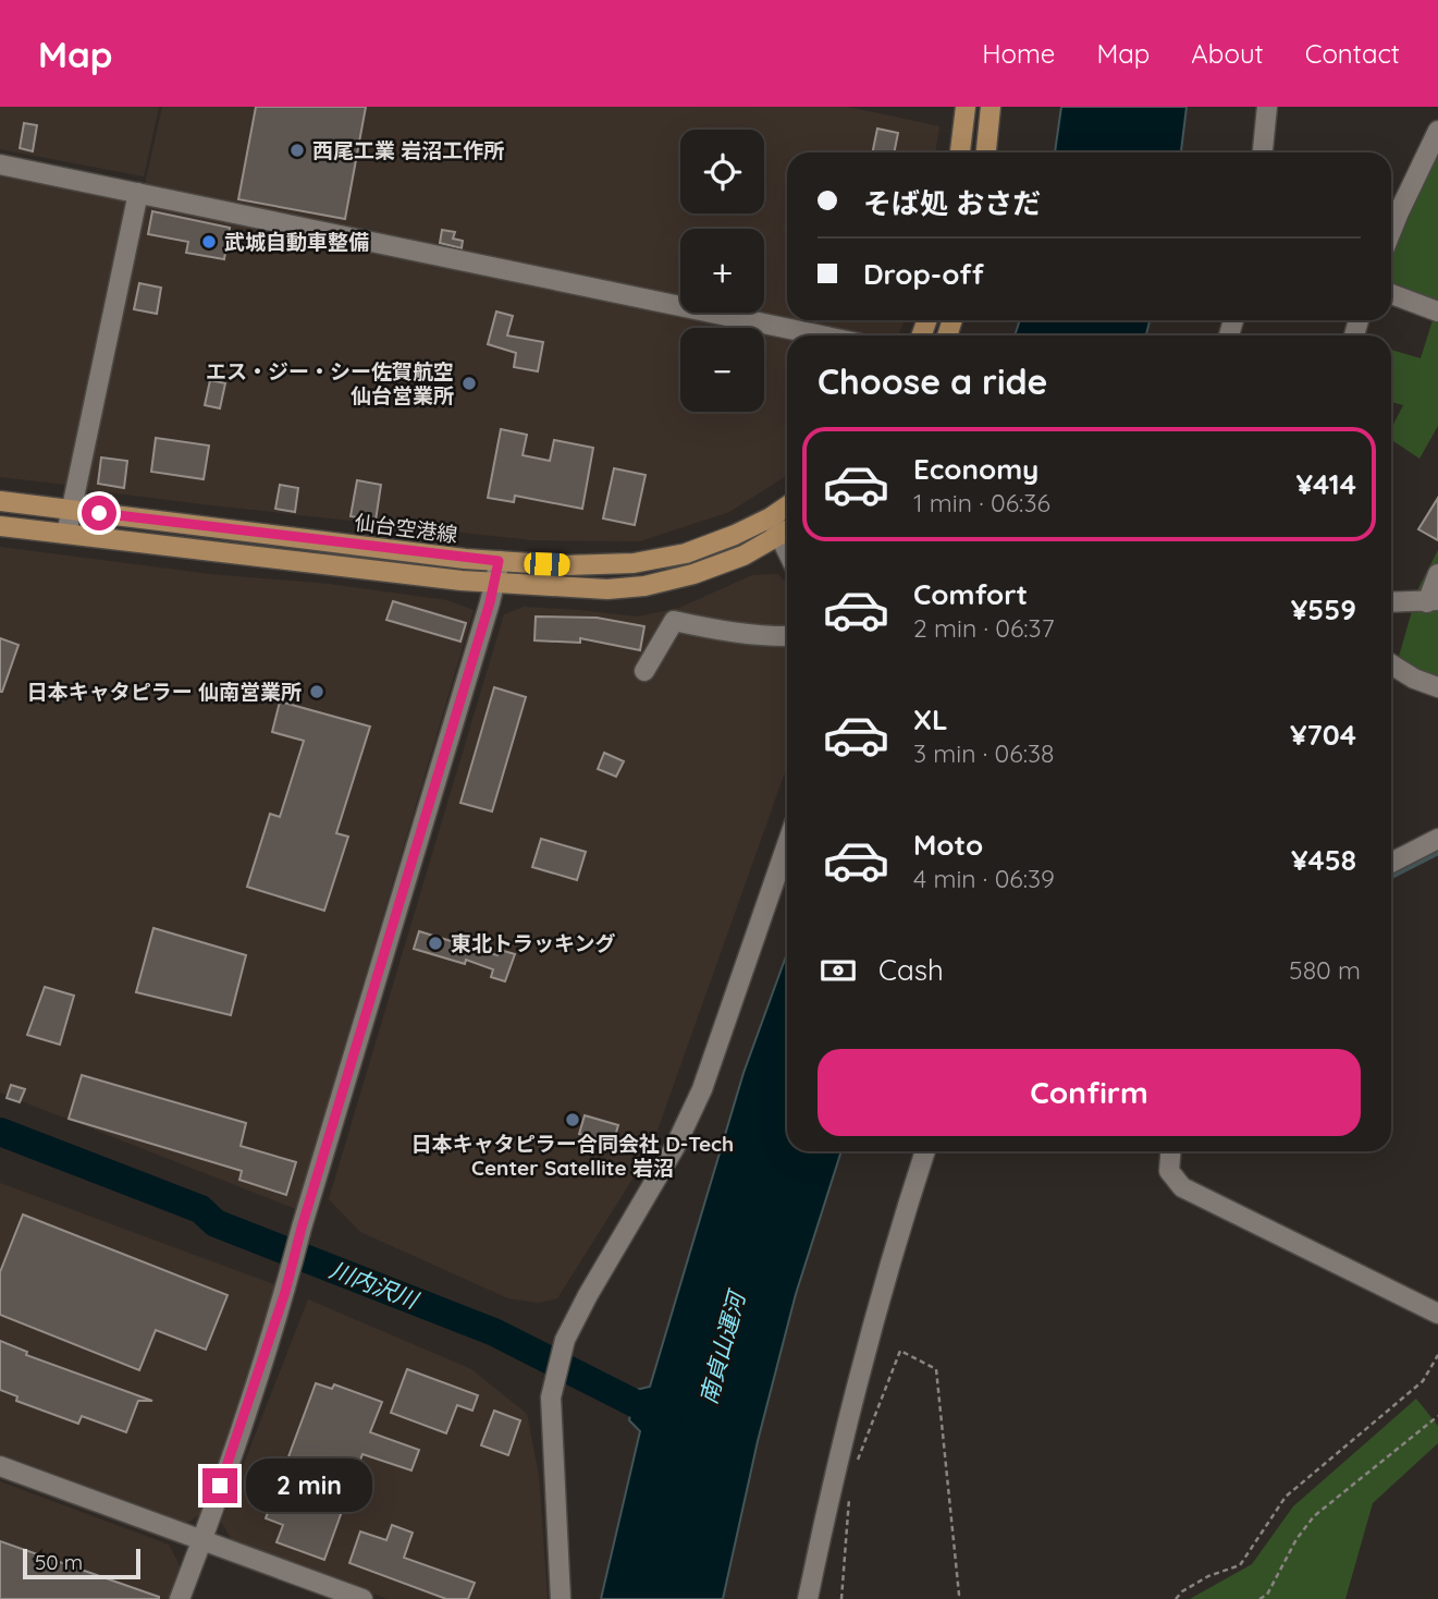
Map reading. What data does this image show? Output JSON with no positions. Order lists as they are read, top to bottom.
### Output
{
  "streets": {
    "main road": ["仙台空港線"]
  },
  "water": ["川内沢川", "南貞山運河"],
  "places": [
    "西尾工業 岩沼工作所",
    "武城自動車整備",
    "エス・ジー・シー佐賀航空 仙台営業所",
    "日本キャタピラー 仙南営業所",
    "東北トラッキング",
    "日本キャタピラー合同会社 D-Tech Center Satellite 岩沼"
  ],
  "scale_bar": "50 m",
  "page": {
    "header": "Map",
    "nav": [
      "Home",
      "Map",
      "About",
      "Contact"
    ],
    "map_buttons": ["+", "−"],
    "banner": ["そば処 おさだ", "Drop-off"],
    "heading": "Choose a ride",
    "list": [
      {
        "name": "Economy",
        "note": "1 min · 06:36",
        "value": "¥414"
      },
      {
        "name": "Comfort",
        "note": "2 min · 06:37",
        "value": "¥559"
      },
      {
        "name": "XL",
        "note": "3 min · 06:38",
        "value": "¥704"
      },
      {
        "name": "Moto",
        "note": "4 min · 06:39",
        "value": "¥458"
      }
    ],
    "pay": ["Cash", "580 m"],
    "buttons": "Confirm",
    "bubble": "2 min",
    "scale": "50 m"
  }
}
